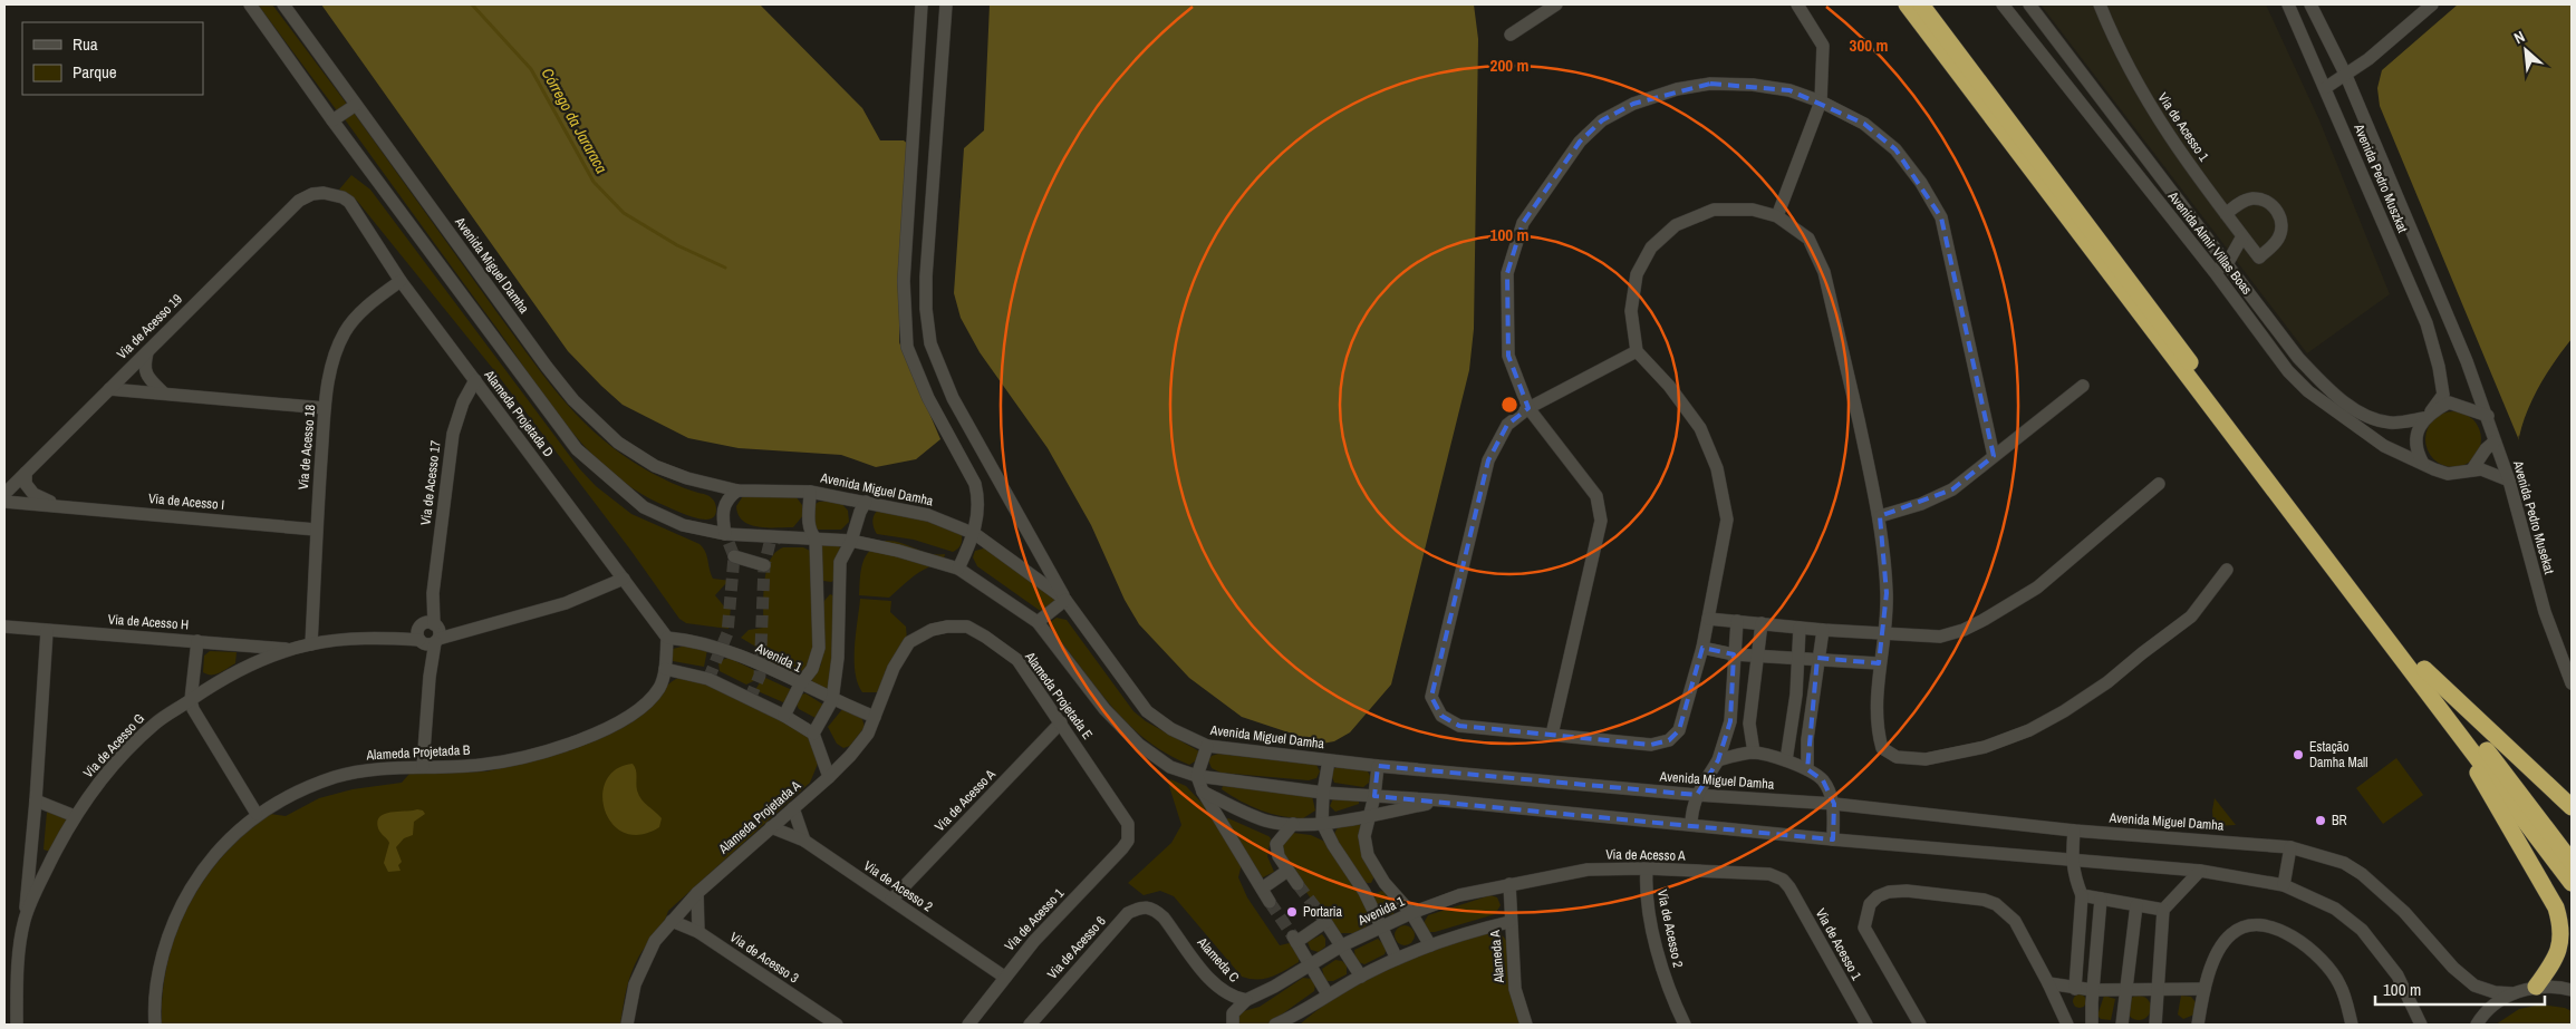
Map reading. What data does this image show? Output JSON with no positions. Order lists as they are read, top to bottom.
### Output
{
  "streets": {
    "street": [
      "Via de Acesso 1",
      "Avenida Pedro Muszkat",
      "Avenida Almir Villas Boas",
      "Avenida Miguel Damha",
      "Via de Acesso 19",
      "Alameda Projetada D",
      "Via de Acesso 18",
      "Via de Acesso 17",
      "Via de Acesso I",
      "Avenida Pedro Musekat",
      "Via de Acesso H",
      "Avenida 1",
      "Alameda Projetada E",
      "Via de Acesso G",
      "Alameda Projetada B",
      "Via de Acesso A",
      "Alameda Projetada A",
      "Via de Acesso 2",
      "Via de Acesso 6",
      "Alameda A",
      "Via de Acesso 3",
      "Alameda C"
    ]
  },
  "crossings": [
    ["Via de Acesso 1", "Alameda Projetada E"],
    ["Via de Acesso 1", "Via de Acesso A"],
    ["Via de Acesso 1", "Via de Acesso 2"],
    ["Avenida Pedro Muszkat", "Avenida Almir Villas Boas"],
    ["Avenida Pedro Muszkat", "Avenida Pedro Musekat"],
    ["Avenida Almir Villas Boas", "Avenida Pedro Musekat"],
    ["Via de Acesso 19", "Alameda Projetada D"],
    ["Via de Acesso 19", "Via de Acesso I"],
    ["Alameda Projetada D", "Via de Acesso 18"],
    ["Alameda Projetada D", "Via de Acesso 17"],
    ["Alameda Projetada D", "Avenida 1"],
    ["Alameda Projetada D", "Via de Acesso G"],
    ["Via de Acesso 18", "Via de Acesso I"],
    ["Via de Acesso 18", "Via de Acesso G"],
    ["Via de Acesso 17", "Via de Acesso G"],
    ["Via de Acesso 17", "Alameda Projetada B"],
    ["Via de Acesso H", "Via de Acesso G"],
    ["Avenida 1", "Via de Acesso A"],
    ["Avenida 1", "Alameda Projetada A"],
    ["Avenida 1", "Alameda A"],
    ["Avenida 1", "Alameda C"],
    ["Alameda Projetada E", "Via de Acesso A"],
    ["Alameda Projetada E", "Alameda Projetada A"],
    ["Via de Acesso A", "Via de Acesso 2"],
    ["Via de Acesso A", "Alameda A"],
    ["Alameda Projetada A", "Via de Acesso 2"],
    ["Alameda Projetada A", "Via de Acesso 3"],
    ["Via de Acesso 6", "Alameda C"]
  ],
  "water": ["Córrego da Jararaca"],
  "places": ["Estação Damha Mall", "BR", "Portaria"],
  "legend": ["Rua", "Parque"],
  "scale_bar": "100 m",
  "north": "top left",
  "rings": ["300 m", "200 m", "100 m"]
}
